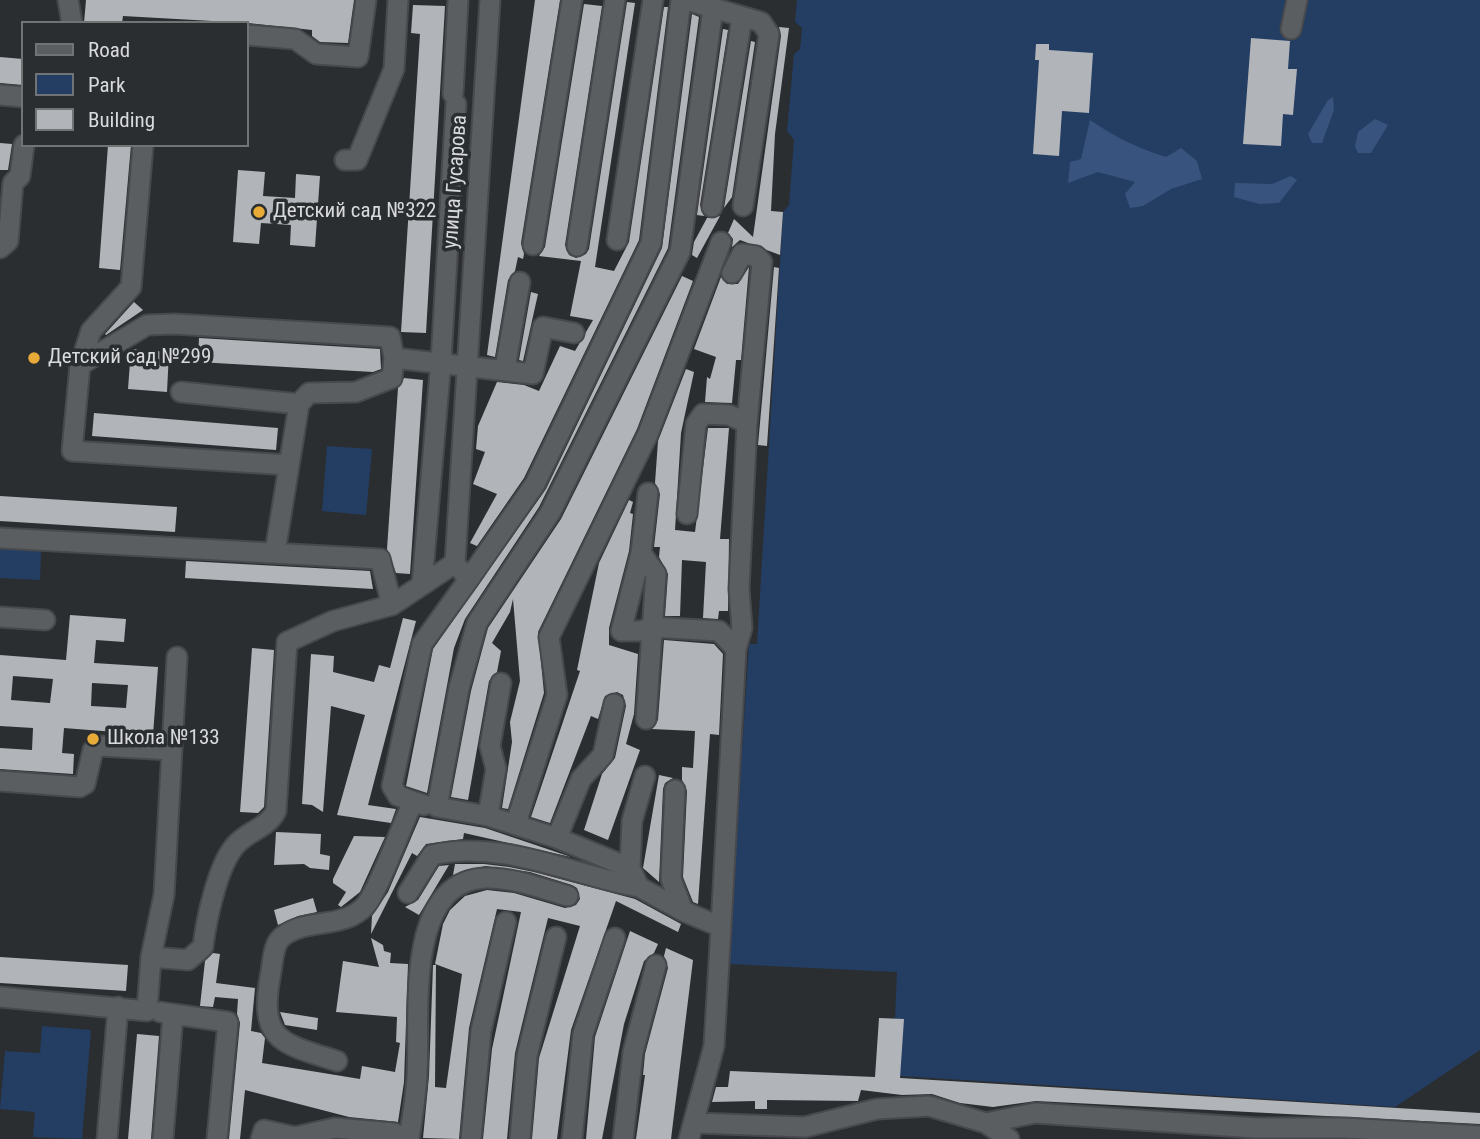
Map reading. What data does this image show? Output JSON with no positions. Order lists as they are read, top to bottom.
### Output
{
  "streets": {
    "street": ["улица Гусарова"]
  },
  "places": ["Детский сад №322", "Детский сад №299", "Школа №133"],
  "legend": ["Road", "Park", "Building"]
}
